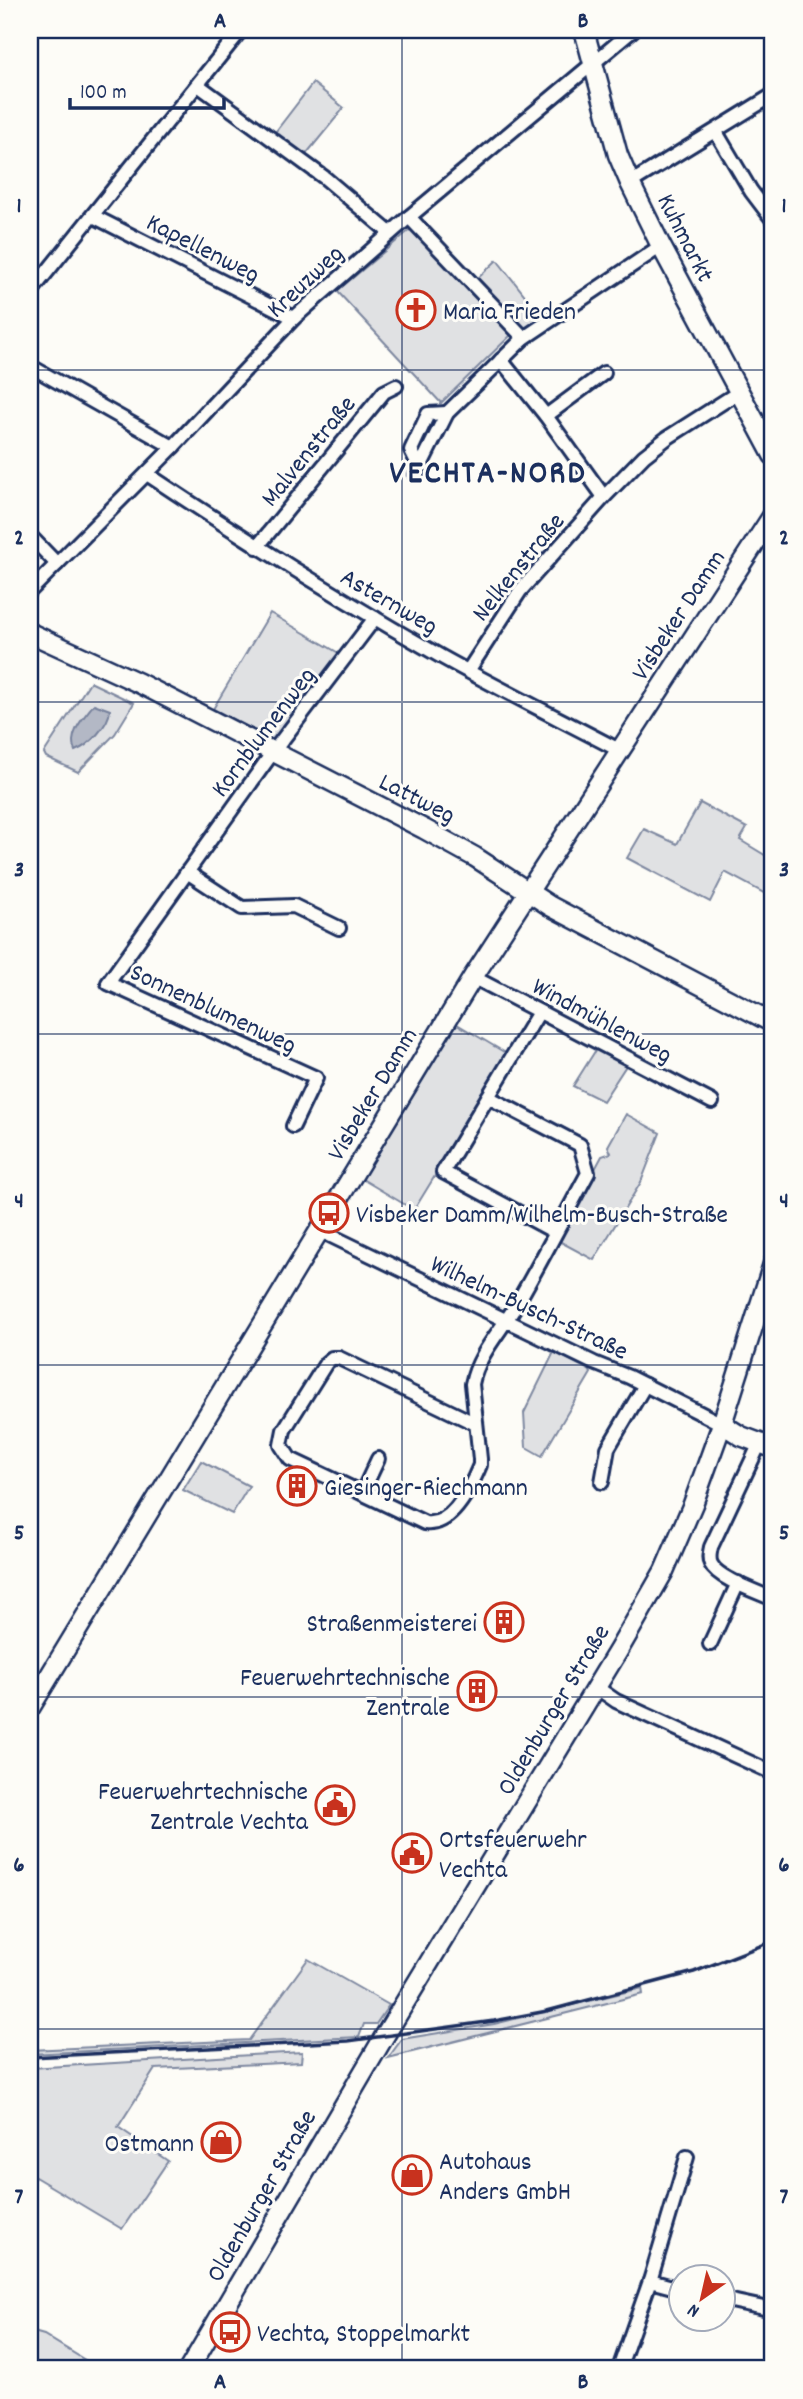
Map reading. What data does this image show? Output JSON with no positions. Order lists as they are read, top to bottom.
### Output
{
  "streets": {
    "street": [
      "Kuhmarkt",
      "Kapellenweg",
      "Kreuzweg",
      "Malvenstraße",
      "Nelkenstraße",
      "Asternweg",
      "Visbeker Damm",
      "Kornblumenweg",
      "Lattweg",
      "Sonnenblumenweg",
      "Windmühlenweg",
      "Wilhelm-Busch-Straße",
      "Oldenburger Straße"
    ]
  },
  "crossings": [
    ["Kuhmarkt", "Kreuzweg"],
    ["Kuhmarkt", "Nelkenstraße"],
    ["Kapellenweg", "Kreuzweg"],
    ["Kreuzweg", "Asternweg"],
    ["Malvenstraße", "Asternweg"],
    ["Nelkenstraße", "Asternweg"],
    ["Asternweg", "Visbeker Damm"],
    ["Asternweg", "Kornblumenweg"],
    ["Visbeker Damm", "Lattweg"],
    ["Visbeker Damm", "Windmühlenweg"],
    ["Visbeker Damm", "Wilhelm-Busch-Straße"],
    ["Kornblumenweg", "Lattweg"],
    ["Kornblumenweg", "Sonnenblumenweg"],
    ["Wilhelm-Busch-Straße", "Oldenburger Straße"]
  ],
  "districts": ["VECHTA-NORD"],
  "places": {
    "church": ["Maria Frieden"],
    "bus stop": ["Visbeker Damm/Wilhelm-Busch-Straße", "Vechta, Stoppelmarkt"],
    "building": ["Giesinger-Riechmann", "Straßenmeisterei", "Feuerwehrtechnische Zentrale"],
    "public building": ["Feuerwehrtechnische Zentrale Vechta", "Ortsfeuerwehr Vechta"],
    "shop": ["Ostmann", "Autohaus Anders GmbH"]
  },
  "scale_bar": "100 m",
  "north": "bottom left",
  "grid": {
    "columns": ["A", "B"],
    "rows": [
      "1",
      "2",
      "3",
      "4",
      "5",
      "6",
      "7"
    ]
  }
}
